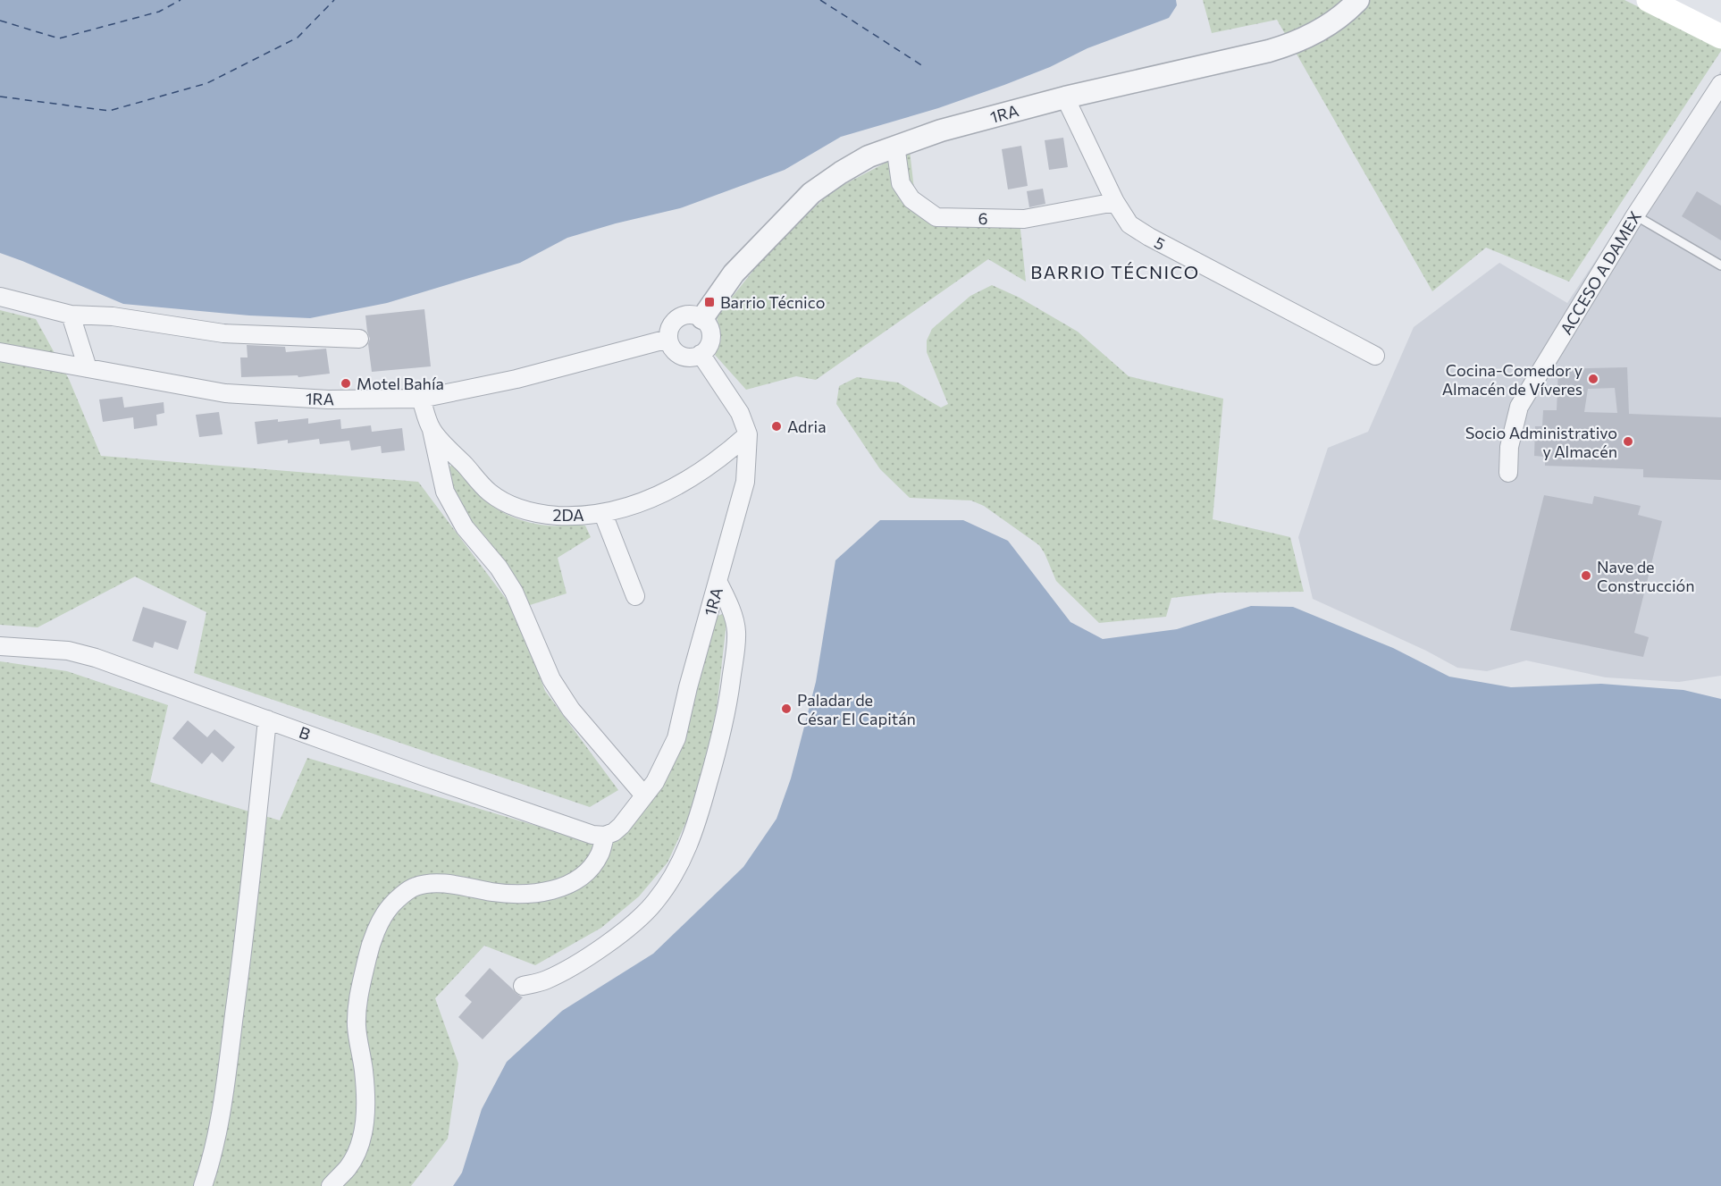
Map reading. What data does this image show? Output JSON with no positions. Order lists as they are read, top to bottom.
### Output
{
  "streets": {
    "street": [
      "1RA",
      "6",
      "5",
      "ACCESO A DAMEX",
      "2DA",
      "B"
    ]
  },
  "crossings": [
    ["1RA", "6"],
    ["1RA", "5"],
    ["1RA", "2DA"],
    ["1RA", "B"],
    ["6", "5"]
  ],
  "districts": ["BARRIO TÉCNICO"],
  "places": {
    "transit": ["Barrio Técnico"],
    "other": [
      "Cocina-Comedor y Almacén de Víveres",
      "Motel Bahía",
      "Adria",
      "Socio Administrativo y Almacén",
      "Nave de Construcción",
      "Paladar de César El Capitán"
    ]
  }
}
